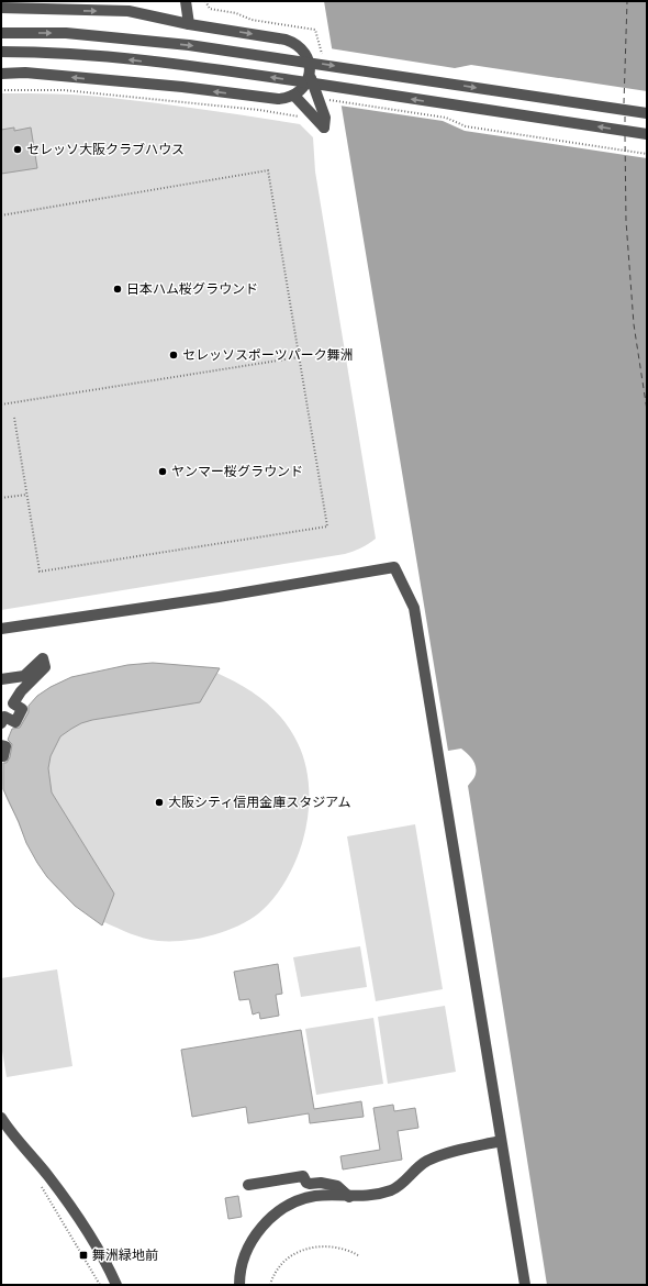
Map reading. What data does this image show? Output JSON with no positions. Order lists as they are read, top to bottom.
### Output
{
  "places": {
    "other": [
      "セレッソ大阪クラブハウス",
      "日本ハム桜グラウンド",
      "セレッソスポーツパーク舞洲",
      "ヤンマー桜グラウンド",
      "大阪シティ信用金庫スタジアム"
    ],
    "transit": ["舞洲緑地前"]
  }
}
